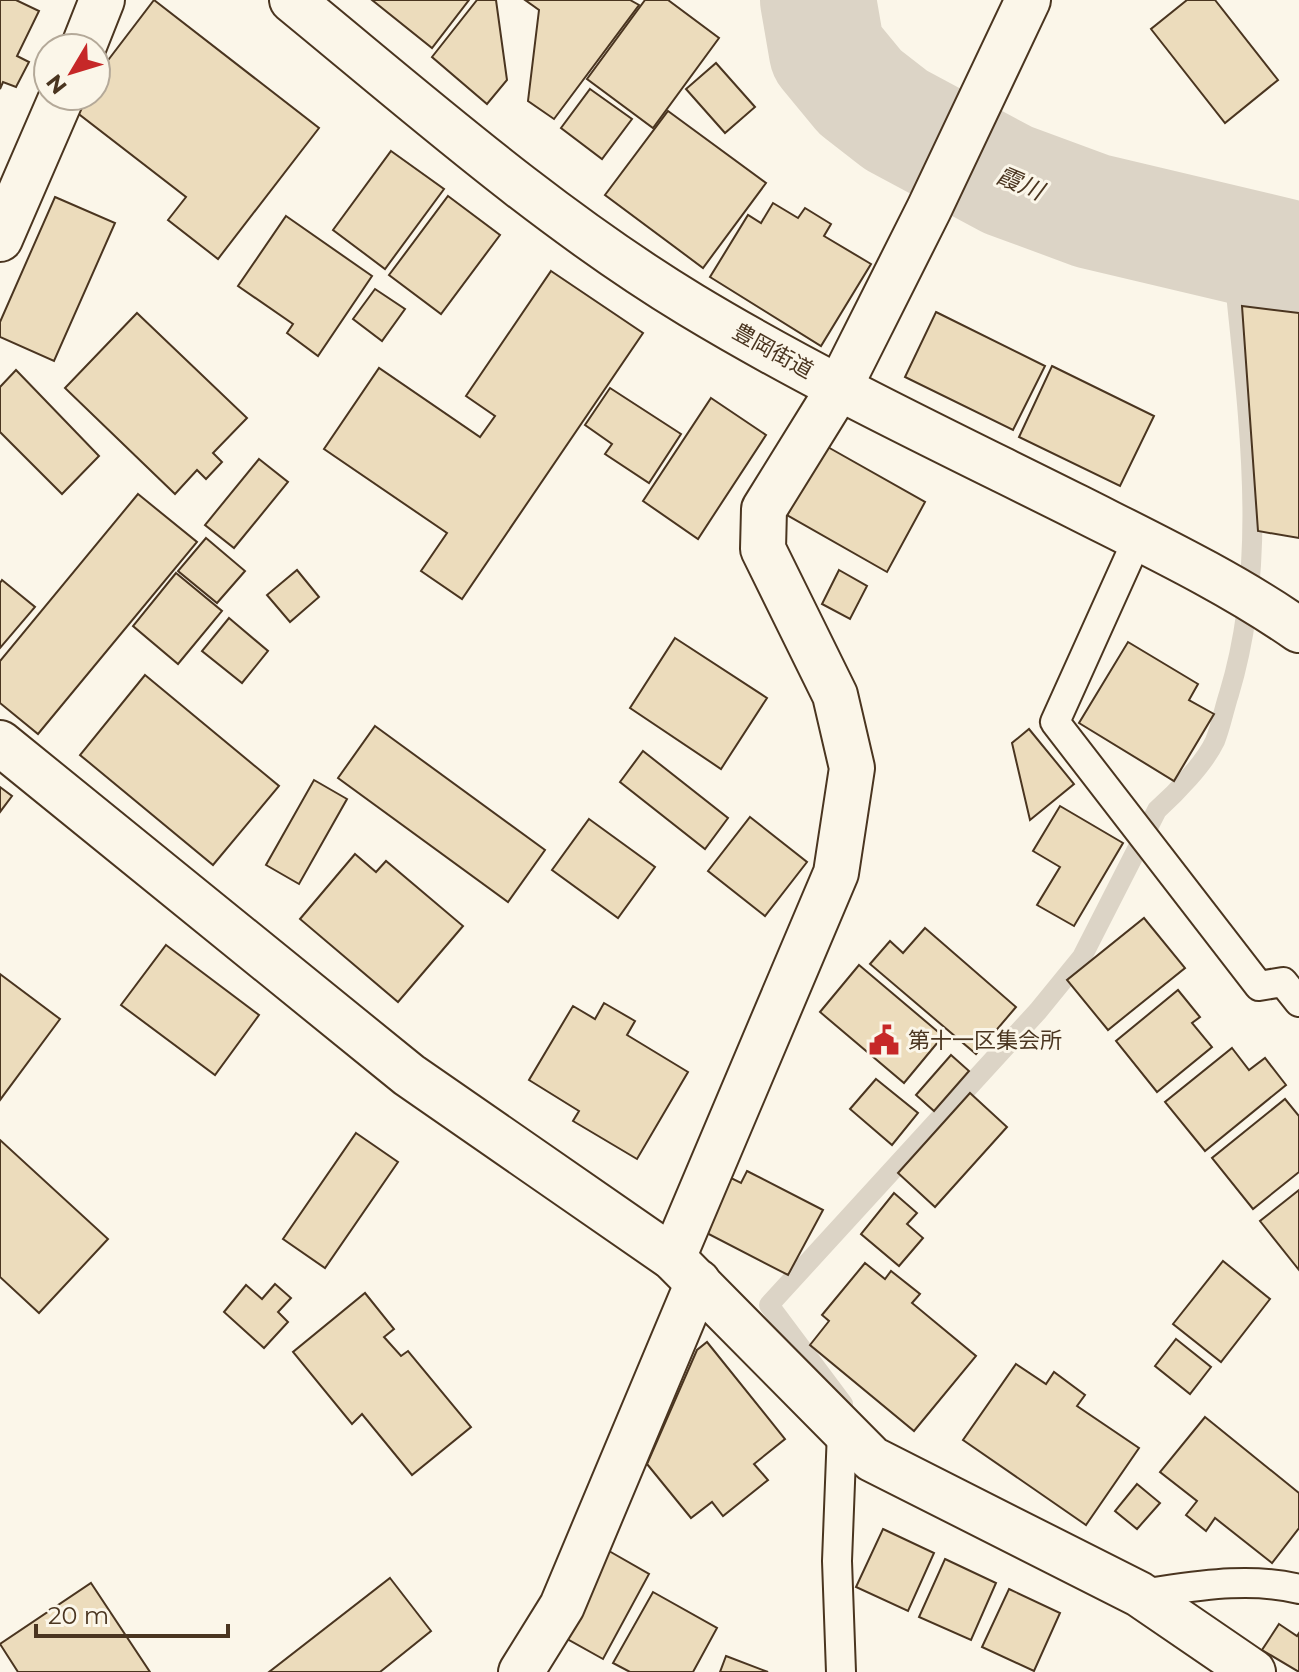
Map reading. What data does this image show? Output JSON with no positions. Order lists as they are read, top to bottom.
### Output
{
  "streets": {
    "street": ["豊岡街道"]
  },
  "water": ["霞川"],
  "places": {
    "public building": ["第十一区集会所"]
  },
  "scale_bar": "20 m",
  "north": "bottom left"
}
